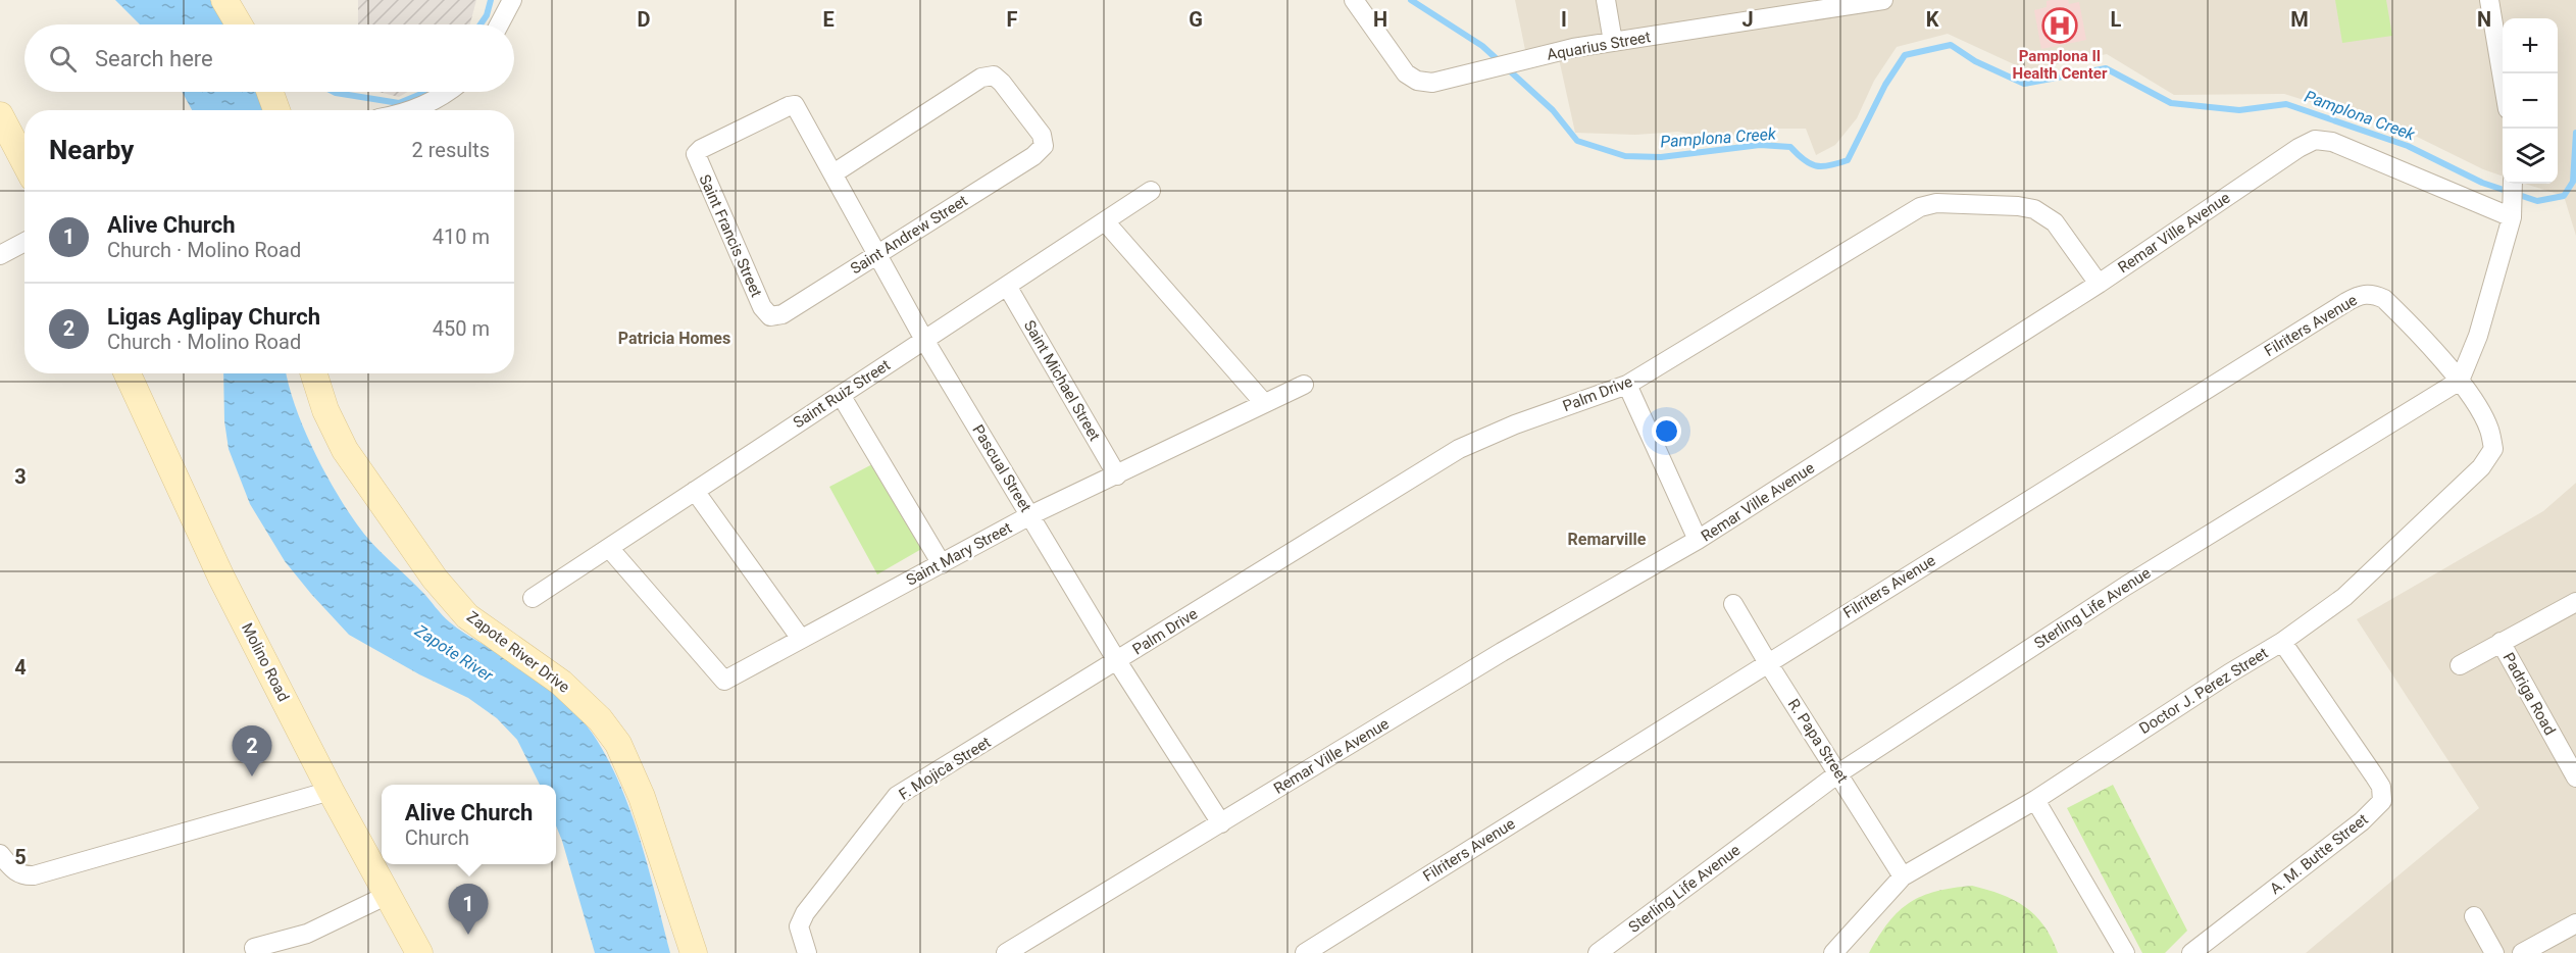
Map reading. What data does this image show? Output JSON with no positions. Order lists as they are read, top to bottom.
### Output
{
  "streets": {
    "main road": ["Zapote River Drive", "Molino Road"],
    "street": [
      "Aquarius Street",
      "Remar Ville Avenue",
      "Saint Andrew Street",
      "Saint Francis Street",
      "Filriters Avenue",
      "Saint Michael Street",
      "Saint Ruiz Street",
      "Palm Drive",
      "Pascual Street",
      "Saint Mary Street",
      "Sterling Life Avenue",
      "Doctor J. Perez Street",
      "Padriga Road",
      "R. Papa Street",
      "F. Mojica Street",
      "A. M. Butte Street"
    ]
  },
  "crossings": [
    ["Remar Ville Avenue", "Palm Drive"],
    ["Remar Ville Avenue", "Pascual Street"],
    ["Saint Andrew Street", "Saint Francis Street"],
    ["Saint Andrew Street", "Pascual Street"],
    ["Saint Francis Street", "Pascual Street"],
    ["Filriters Avenue", "Sterling Life Avenue"],
    ["Filriters Avenue", "Doctor J. Perez Street"],
    ["Filriters Avenue", "R. Papa Street"],
    ["Saint Michael Street", "Saint Ruiz Street"],
    ["Saint Michael Street", "Saint Mary Street"],
    ["Saint Ruiz Street", "Pascual Street"],
    ["Saint Ruiz Street", "Saint Mary Street"],
    ["Palm Drive", "Pascual Street"],
    ["Palm Drive", "F. Mojica Street"],
    ["Pascual Street", "Saint Mary Street"],
    ["Pascual Street", "F. Mojica Street"],
    ["Sterling Life Avenue", "Doctor J. Perez Street"],
    ["Sterling Life Avenue", "R. Papa Street"],
    ["Doctor J. Perez Street", "R. Papa Street"],
    ["Doctor J. Perez Street", "A. M. Butte Street"]
  ],
  "districts": ["Patricia Homes", "Remarville"],
  "water": ["Pamplona Creek", "Zapote River"],
  "places": {
    "hospital": ["Pamplona II Health Center"]
  },
  "page": {
    "map_buttons": ["+", "−"],
    "search": "Search here",
    "heading": ["Nearby", "2 results"],
    "list": [
      {
        "mark": "1",
        "name": "Alive Church",
        "note": "Church · Molino Road",
        "value": "410 m"
      },
      {
        "mark": "2",
        "name": "Ligas Aglipay Church",
        "note": "Church · Molino Road",
        "value": "450 m"
      }
    ],
    "pins": ["2", "1"],
    "popup": ["Alive Church", "Church"]
  },
  "grid": {
    "columns": [
      "D",
      "E",
      "F",
      "G",
      "H",
      "I",
      "J",
      "K",
      "L",
      "M",
      "N"
    ],
    "rows": ["3", "4", "5"]
  }
}
